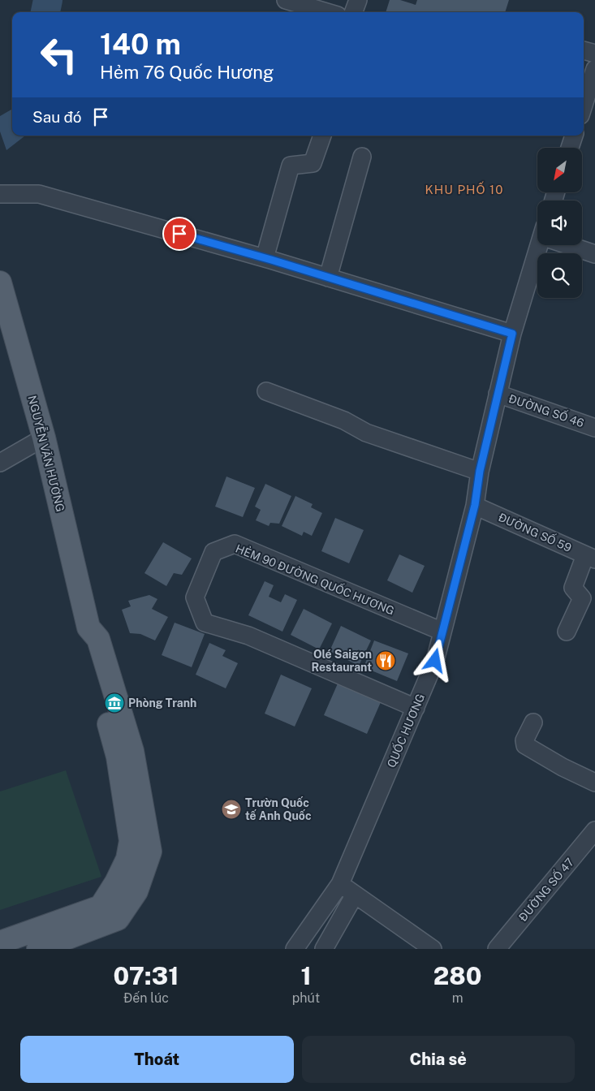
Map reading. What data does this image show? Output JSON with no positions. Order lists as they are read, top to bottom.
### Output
{
  "streets": {
    "main road": ["NGUYỄN VĂN HƯỞNG"],
    "street": [
      "ĐƯỜNG SỐ 46",
      "ĐƯỜNG SỐ 59",
      "HẺM 90 ĐƯỜNG QUỐC HƯƠNG",
      "QUỐC HƯƠNG",
      "ĐƯỜNG SỐ 47"
    ]
  },
  "crossings": [
    ["ĐƯỜNG SỐ 46", "QUỐC HƯƠNG"],
    ["ĐƯỜNG SỐ 59", "QUỐC HƯƠNG"],
    ["HẺM 90 ĐƯỜNG QUỐC HƯƠNG", "QUỐC HƯƠNG"]
  ],
  "districts": ["KHU PHỐ 10"],
  "places": {
    "restaurant": ["Olé Saigon Restaurant"],
    "museum": ["Phòng Tranh"],
    "school or university": ["Trườn Quốc tế Anh Quốc"]
  },
  "north": "bottom left",
  "page": {
    "turn": ["140 m", "Hẻm 76 Quốc Hương"],
    "then": "Sau đó",
    "eta": [
      "07:31",
      "Đến lúc",
      "1",
      "phút",
      "280",
      "m"
    ],
    "buttons": ["Thoát", "Chia sẻ"]
  }
}
